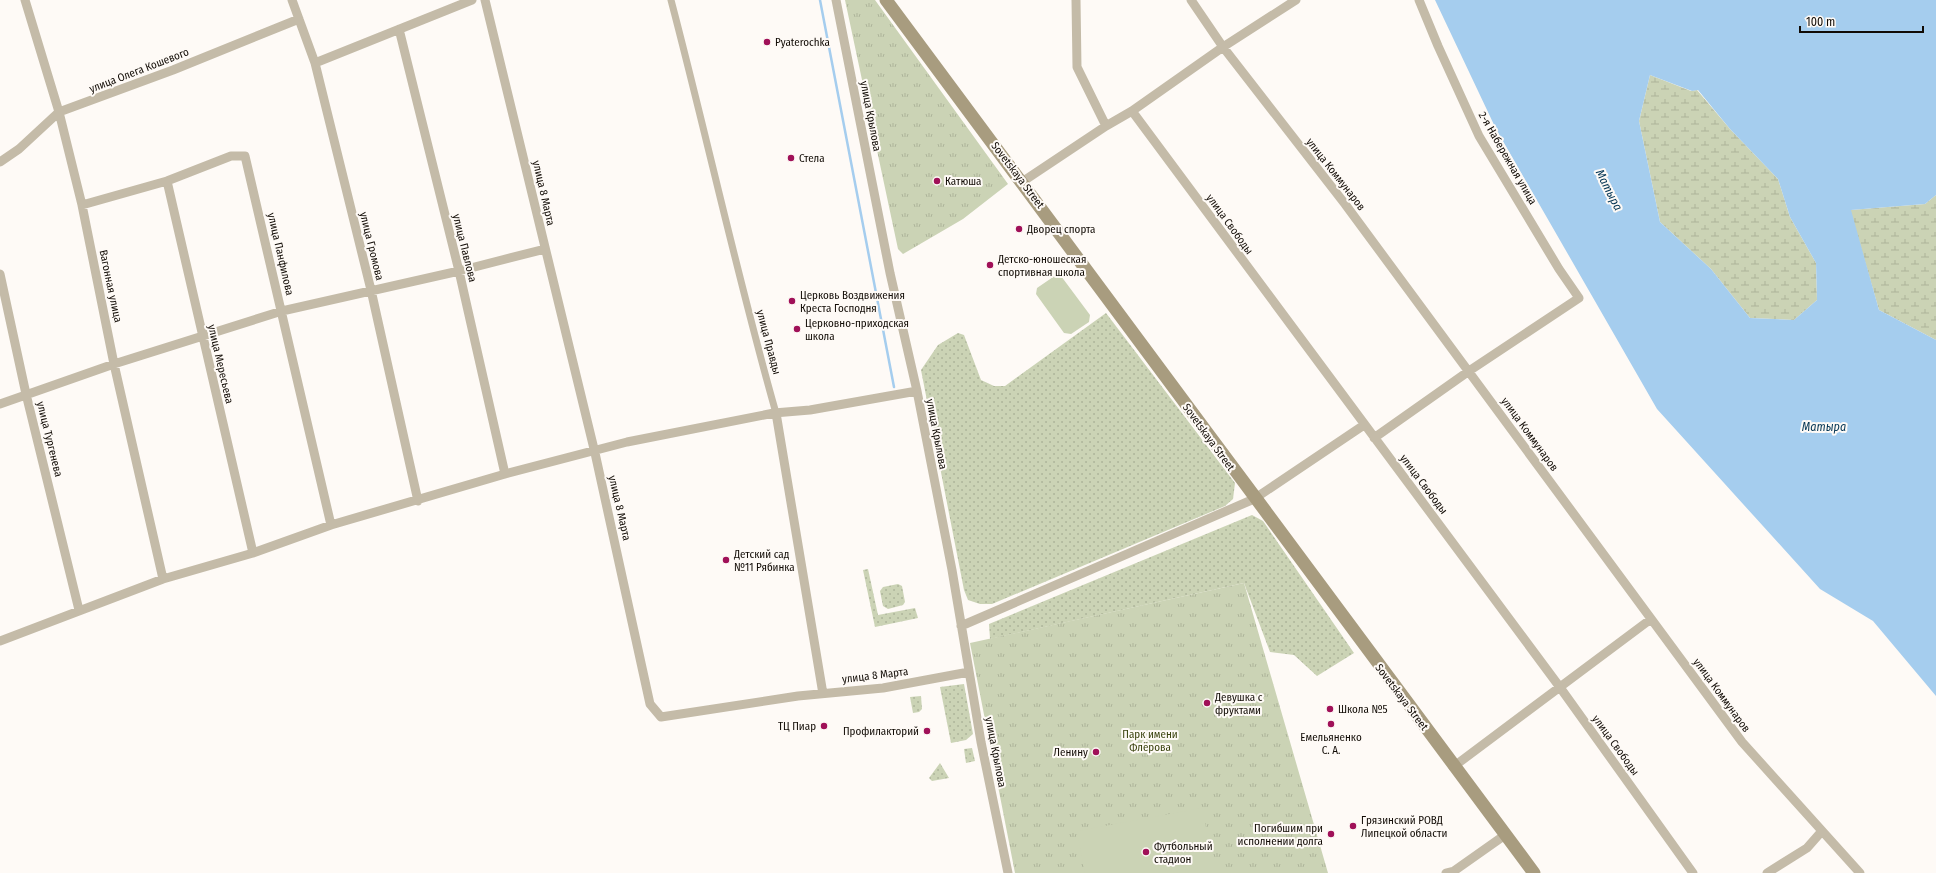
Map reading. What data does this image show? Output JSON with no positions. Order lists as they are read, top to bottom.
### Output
{
  "streets": {
    "main road": ["Sovetskaya Street"],
    "street": [
      "улица Олега Кошевого",
      "улица Крылова",
      "2-я Набережная улица",
      "улица Коммунаров",
      "улица 8 Марта",
      "улица Свободы",
      "улица Громова",
      "улица Павлова",
      "улица Панфилова",
      "Вагонная улица",
      "улица Правды",
      "улица Мересьева",
      "улица Тургенева"
    ]
  },
  "crossings": [
    ["улица Олега Кошевого", "улица Громова"],
    ["улица Олега Кошевого", "Вагонная улица"],
    ["улица Крылова", "улица 8 Марта"],
    ["2-я Набережная улица", "улица Коммунаров"],
    ["улица 8 Марта", "улица Правды"],
    ["улица Панфилова", "Вагонная улица"],
    ["улица Панфилова", "улица Мересьева"]
  ],
  "water": ["Матыра"],
  "parks": ["Парк имени Флёрова"],
  "places": [
    "Pyaterochka",
    "Стела",
    "Катюша",
    "Дворец спорта",
    "Детско-юношеская спортивная школа",
    "Церковь Воздвижения Креста Господня",
    "Церковно-приходская школа",
    "Детский сад №11 Рябинка",
    "Девушка с фруктами",
    "Школа №5",
    "Емельяненко С. А.",
    "ТЦ Пиар",
    "Профилакторий",
    "Ленину",
    "Грязинский РОВД Липецкой области",
    "Погибшим при исполнении долга",
    "Футбольный стадион"
  ],
  "scale_bar": "100 m"
}
